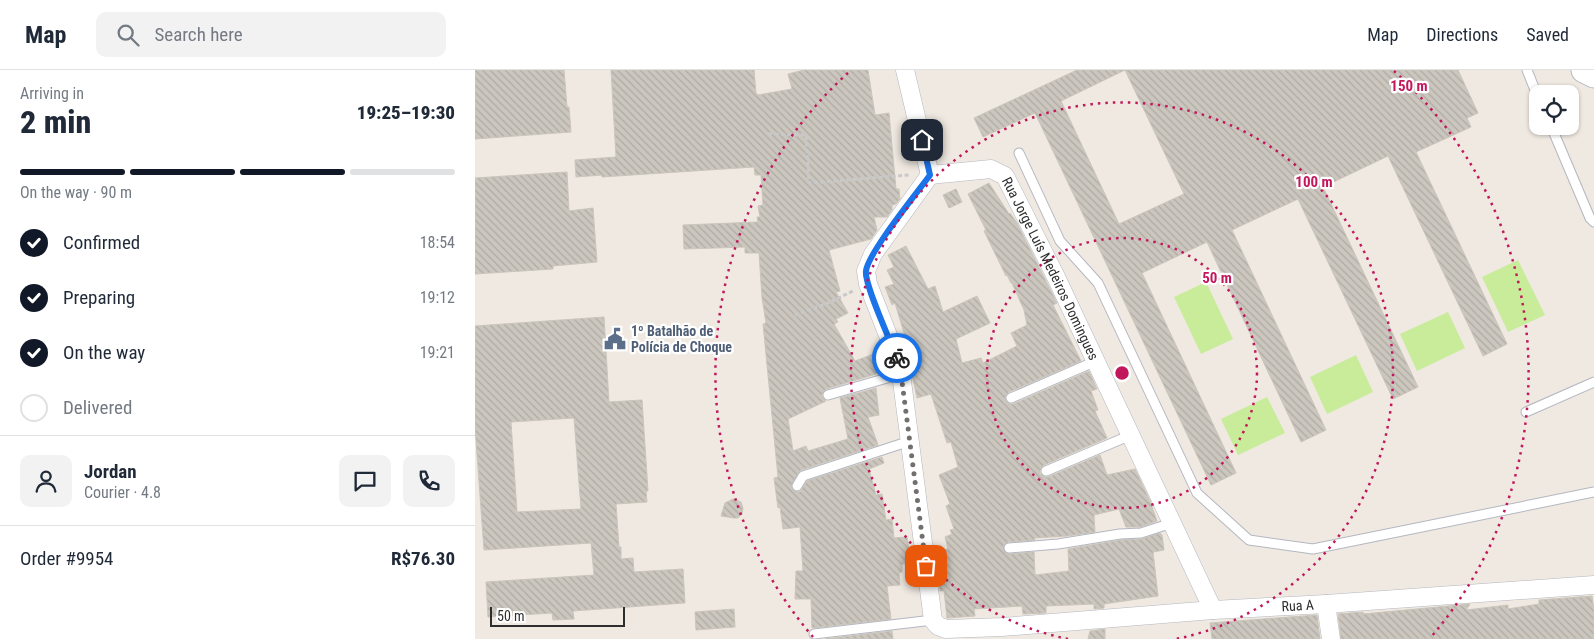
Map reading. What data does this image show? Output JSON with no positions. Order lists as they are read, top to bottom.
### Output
{
  "streets": {
    "street": ["Rua Jorge Luís Medeiros Domingues", "Rua A"]
  },
  "crossings": [
    ["Rua Jorge Luís Medeiros Domingues", "Rua A"]
  ],
  "places": {
    "public building": ["1º Batalhão de Polícia de Choque"]
  },
  "scale_bar": "50 m",
  "page": {
    "header": "Map",
    "search": "Search here",
    "nav": ["Map", "Directions", "Saved"],
    "heading": ["2 min", "Arriving in", "19:25–19:30"],
    "panel": [
      "Jordan",
      "Courier · 4.8",
      "Order #9954",
      "R$76.30"
    ],
    "bar": "On the way · 90 m",
    "list": [
      ["Confirmed", "18:54"],
      ["Preparing", "19:12"],
      ["On the way", "19:21"],
      "Delivered"
    ],
    "scale": "50 m"
  },
  "rings": ["150 m", "100 m", "50 m"]
}
